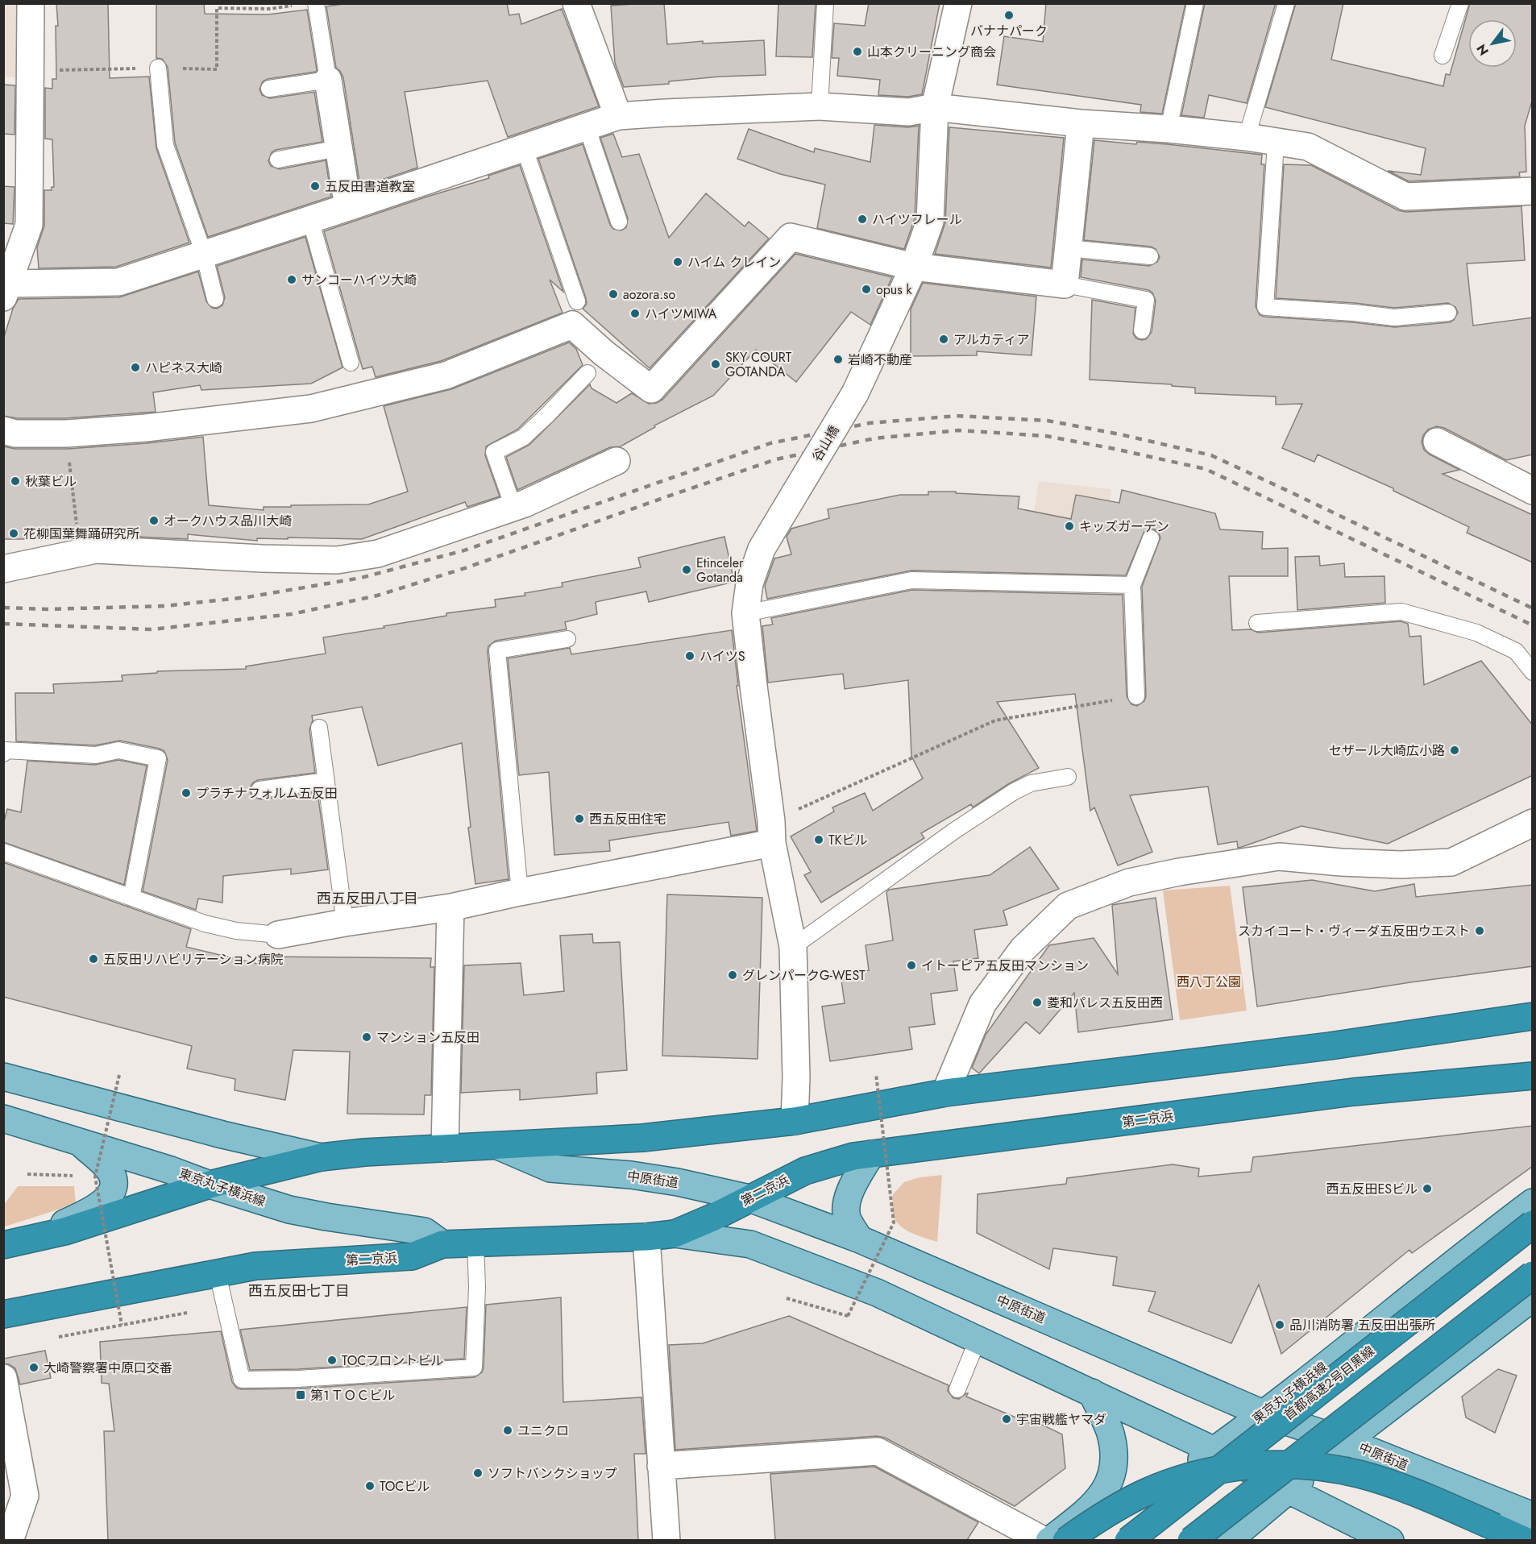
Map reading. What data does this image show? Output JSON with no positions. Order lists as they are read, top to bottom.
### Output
{
  "streets": {
    "highway": ["第二京浜", "首都高速2号目黒線"],
    "main road": ["中原街道", "東京丸子横浜線"],
    "street": ["谷山橋"]
  },
  "crossings": [
    ["第二京浜", "中原街道"],
    ["第二京浜", "東京丸子横浜線"],
    ["中原街道", "東京丸子横浜線"]
  ],
  "districts": ["西五反田八丁目", "西五反田七丁目"],
  "parks": ["西八丁公園"],
  "places": {
    "other": [
      "バナナパーク",
      "山本クリーニング商会",
      "五反田書道教室",
      "ハイツフレール",
      "ハイム クレイン",
      "サンコーハイツ大崎",
      "opus k",
      "aozora.so",
      "ハイツMIWA",
      "アルカティア",
      "岩崎不動産",
      "SKY COURT GOTANDA",
      "ハピネス大崎",
      "秋葉ビル",
      "オークハウス品川大崎",
      "キッズガーデン",
      "花柳国葉舞踊研究所",
      "Etinceler Gotanda",
      "ハイツS",
      "セザール大崎広小路",
      "プラチナフォルム五反田",
      "西五反田住宅",
      "TKビル",
      "スカイコート・ヴィーダ五反田ウエスト",
      "五反田リハビリテーション病院",
      "イトーピア五反田マンション",
      "グレンパークG-WEST",
      "菱和パレス五反田西",
      "マンション五反田",
      "西五反田ESビル",
      "品川消防署 五反田出張所",
      "TOCフロントビル",
      "大崎警察署中原口交番",
      "宇宙戦艦ヤマダ",
      "ユニクロ",
      "ソフトバンクショップ",
      "TOCビル"
    ],
    "transit": ["第１ＴＯＣビル"]
  },
  "north": "bottom left"
}
